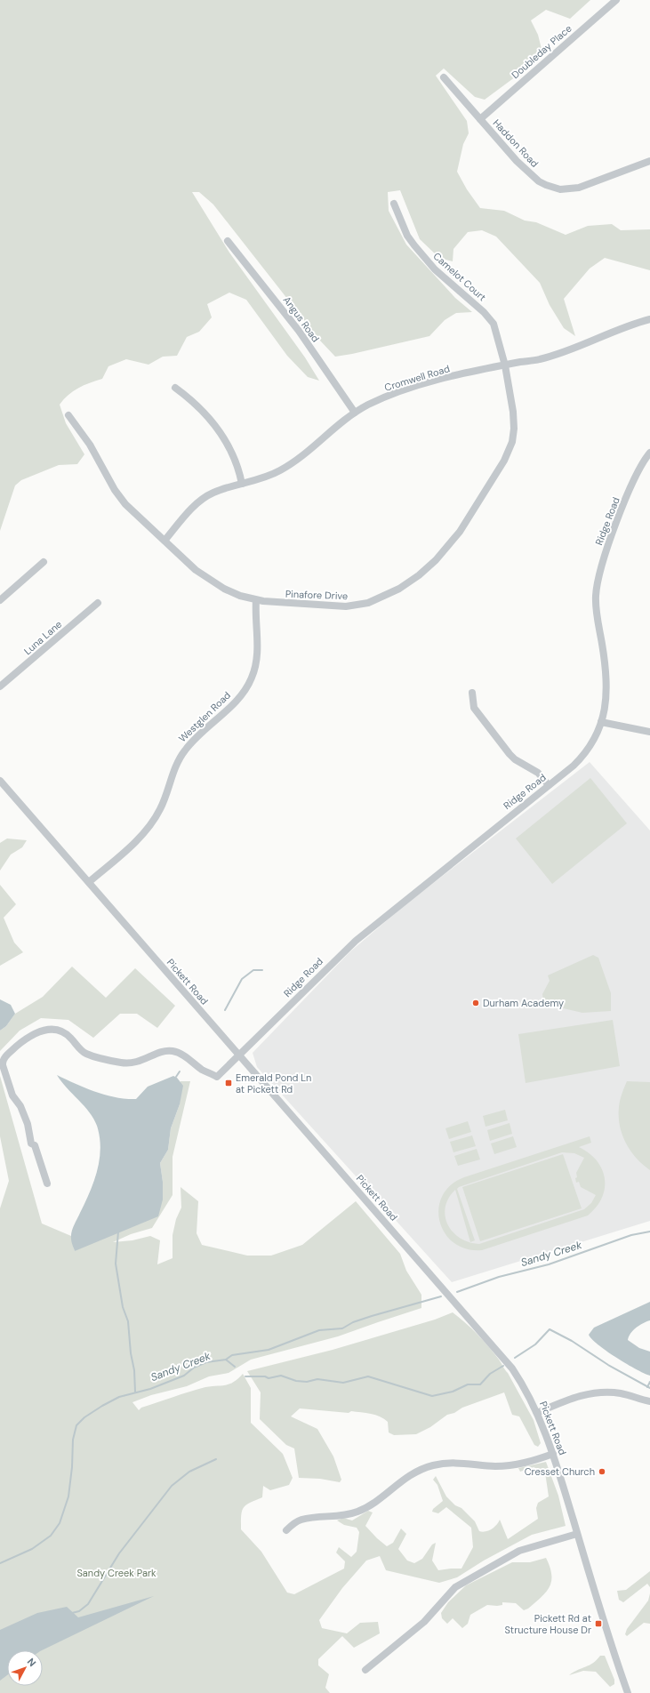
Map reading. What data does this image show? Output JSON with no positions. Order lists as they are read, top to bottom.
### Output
{
  "streets": {
    "street": [
      "Doubleday Place",
      "Haddon Road",
      "Camelot Court",
      "Angus Road",
      "Cromwell Road",
      "Ridge Road",
      "Pinafore Drive",
      "Luna Lane",
      "Westglen Road",
      "Pickett Road"
    ]
  },
  "crossings": [
    ["Doubleday Place", "Haddon Road"],
    ["Camelot Court", "Cromwell Road"],
    ["Camelot Court", "Pinafore Drive"],
    ["Angus Road", "Cromwell Road"],
    ["Cromwell Road", "Pinafore Drive"],
    ["Ridge Road", "Pickett Road"],
    ["Pinafore Drive", "Westglen Road"],
    ["Westglen Road", "Pickett Road"]
  ],
  "water": ["Sandy Creek"],
  "parks": ["Sandy Creek Park"],
  "places": {
    "other": ["Durham Academy", "Cresset Church"],
    "transit": ["Emerald Pond Ln at Pickett Rd", "Pickett Rd at Structure House Dr"]
  },
  "north": "top right"
}
